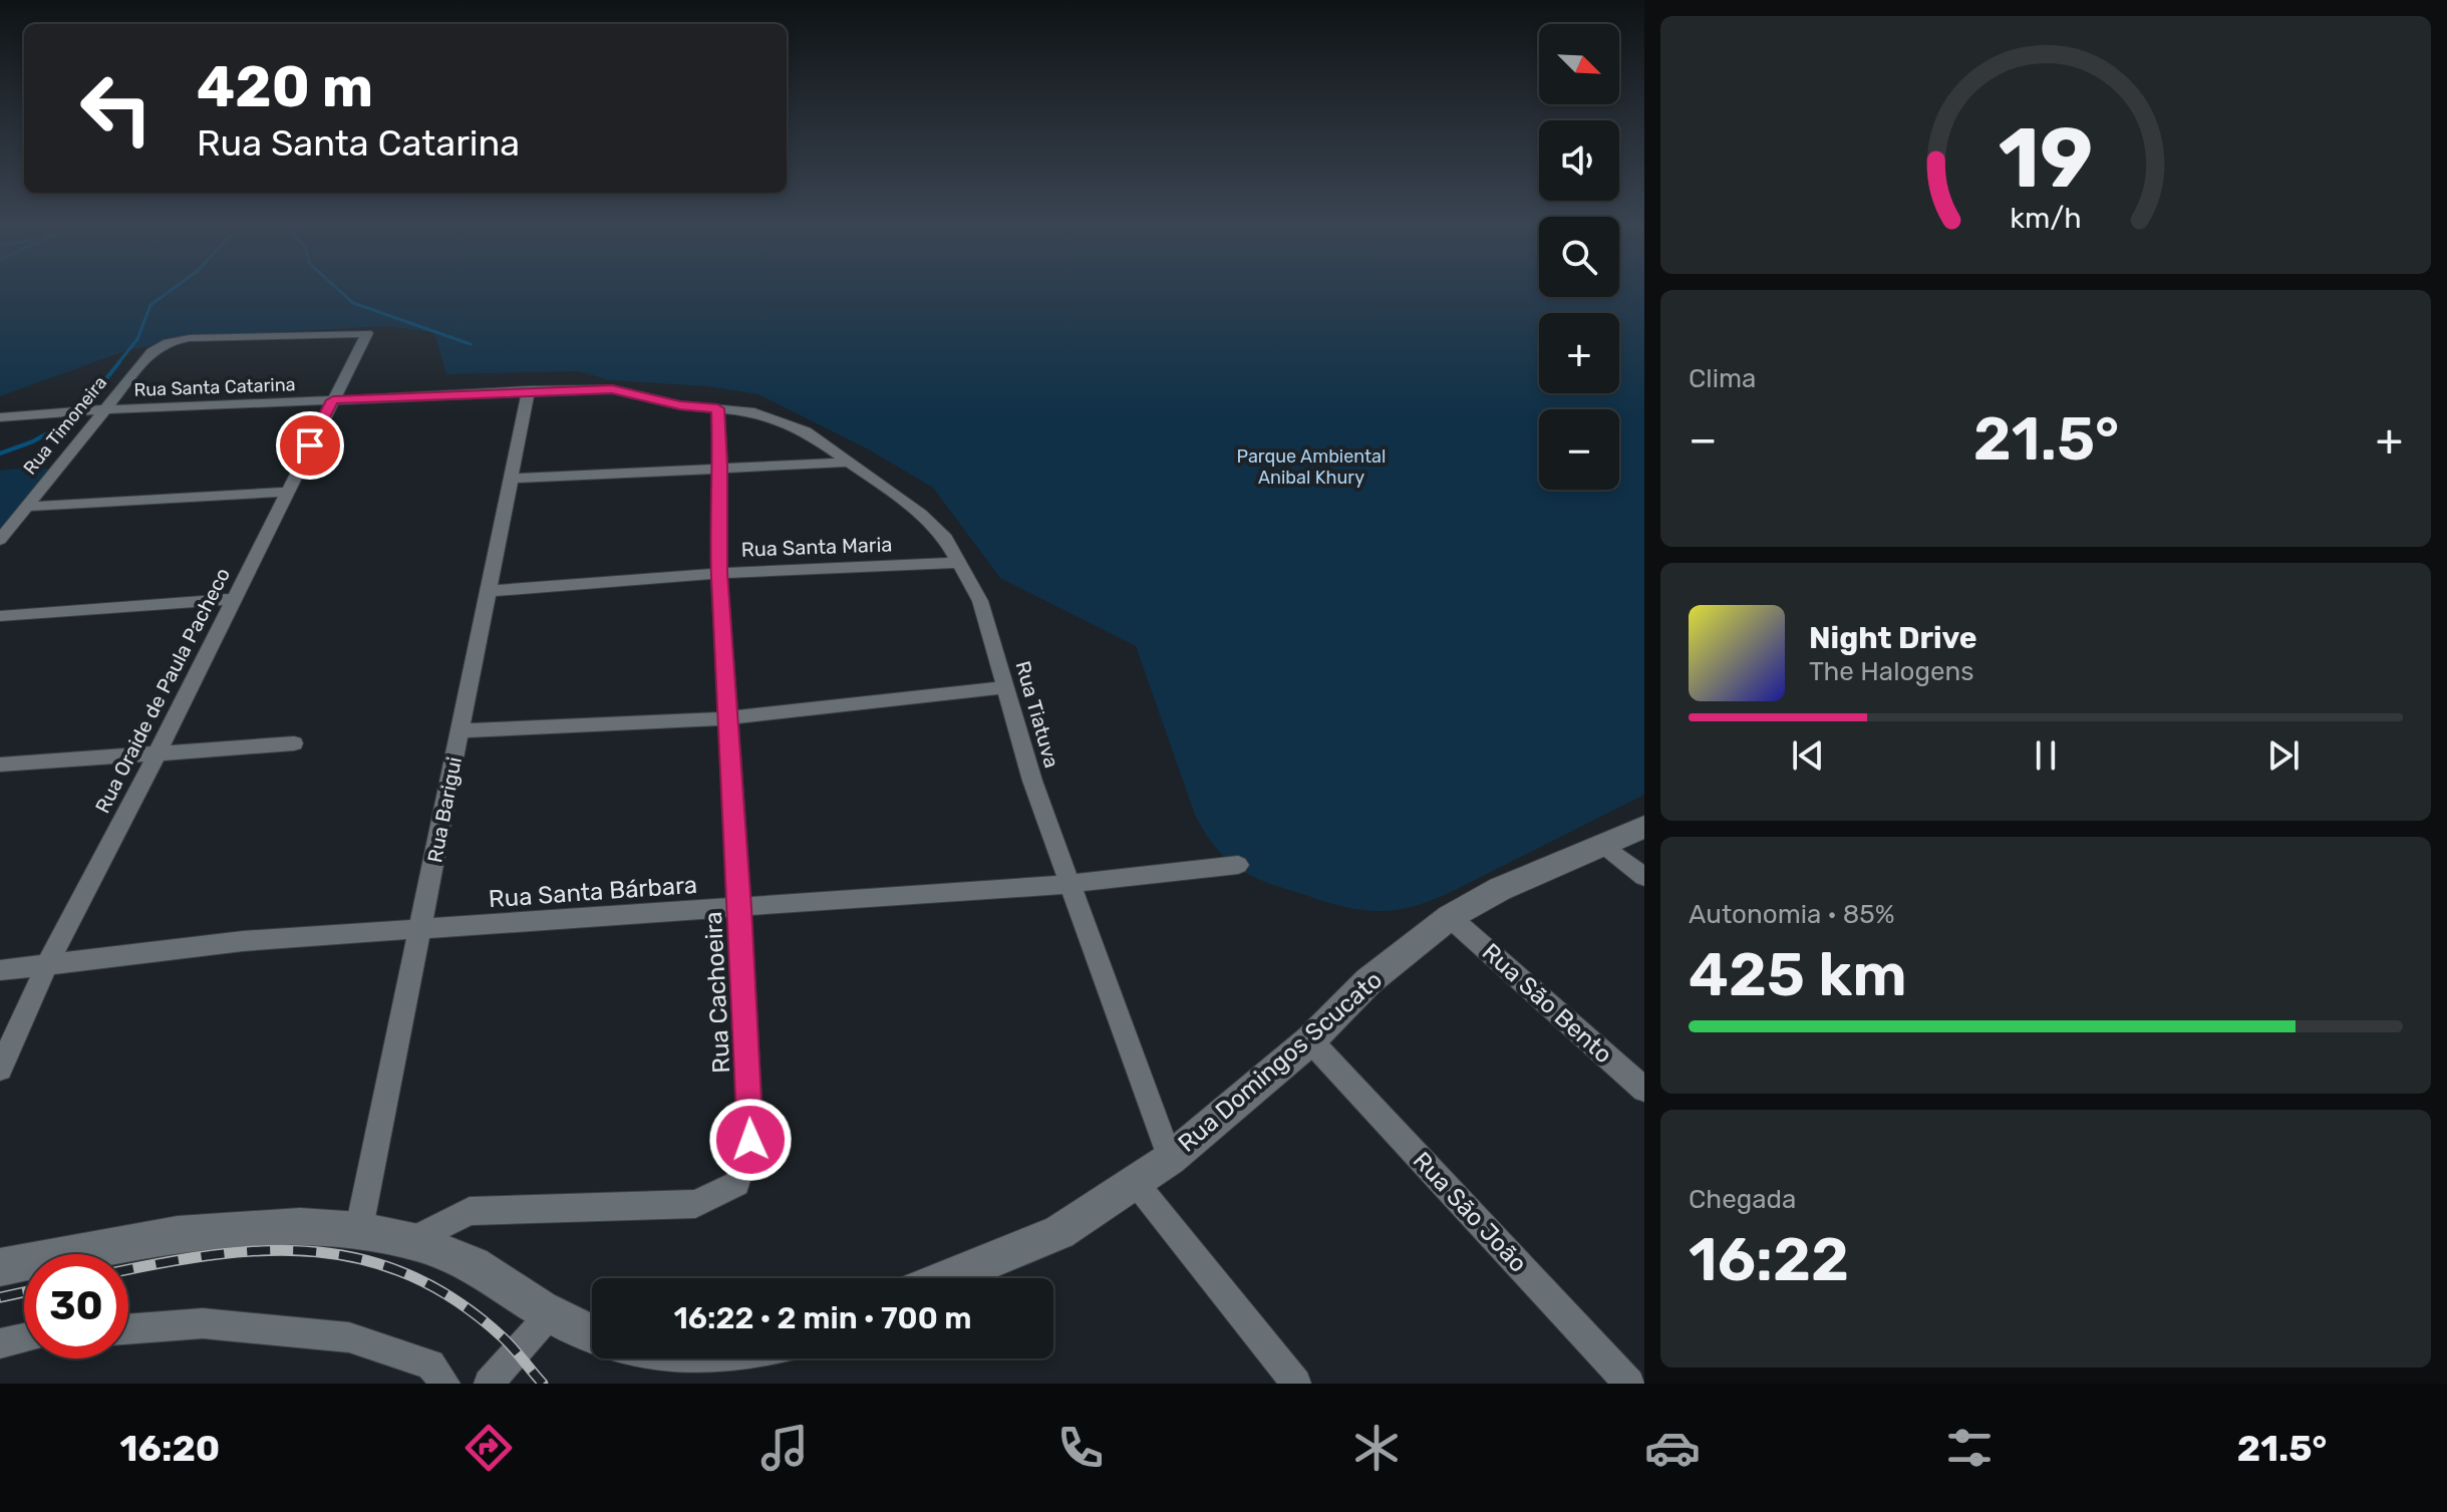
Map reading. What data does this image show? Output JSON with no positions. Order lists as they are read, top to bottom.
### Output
{
  "streets": {
    "main road": ["Rua Domingos Scucato"],
    "street": [
      "Rua Santa Catarina",
      "Rua Timoneira",
      "Rua Santa Maria",
      "Rua Oraide de Paula Pacheco",
      "Rua Tiatuva",
      "Rua Barigui",
      "Rua Santa Bárbara",
      "Rua Cachoeira",
      "Rua São Bento",
      "Rua São João"
    ]
  },
  "crossings": [
    ["Rua Santa Catarina", "Rua Timoneira"],
    ["Rua Santa Catarina", "Rua Oraide de Paula Pacheco"],
    ["Rua Santa Catarina", "Rua Tiatuva"],
    ["Rua Santa Catarina", "Rua Barigui"],
    ["Rua Santa Catarina", "Rua Cachoeira"],
    ["Rua Timoneira", "Rua Oraide de Paula Pacheco"],
    ["Rua Santa Maria", "Rua Tiatuva"],
    ["Rua Santa Maria", "Rua Barigui"],
    ["Rua Santa Maria", "Rua Cachoeira"],
    ["Rua Oraide de Paula Pacheco", "Rua Santa Bárbara"],
    ["Rua Tiatuva", "Rua Santa Bárbara"],
    ["Rua Tiatuva", "Rua Cachoeira"],
    ["Rua Tiatuva", "Rua Domingos Scucato"],
    ["Rua Barigui", "Rua Santa Bárbara"],
    ["Rua Santa Bárbara", "Rua Cachoeira"],
    ["Rua São Bento", "Rua Domingos Scucato"],
    ["Rua Domingos Scucato", "Rua São João"]
  ],
  "parks": ["Parque Ambiental Anibal Khury"],
  "north": "bottom right",
  "page": {
    "map_buttons": ["+", "−"],
    "turn": ["420 m", "Rua Santa Catarina"],
    "tile": [
      "Clima",
      ["Autonomia · 85%", "425 km"],
      ["Chegada", "16:22"]
    ],
    "heat": ["−", "21.5°", "+"],
    "song": ["Night Drive", "The Halogens"],
    "limit": "30",
    "trip": "16:22 · 2 min · 700 m",
    "tabs": ["16:20", "21.5°"],
    "gauge": ["19", "km/h"]
  }
}
